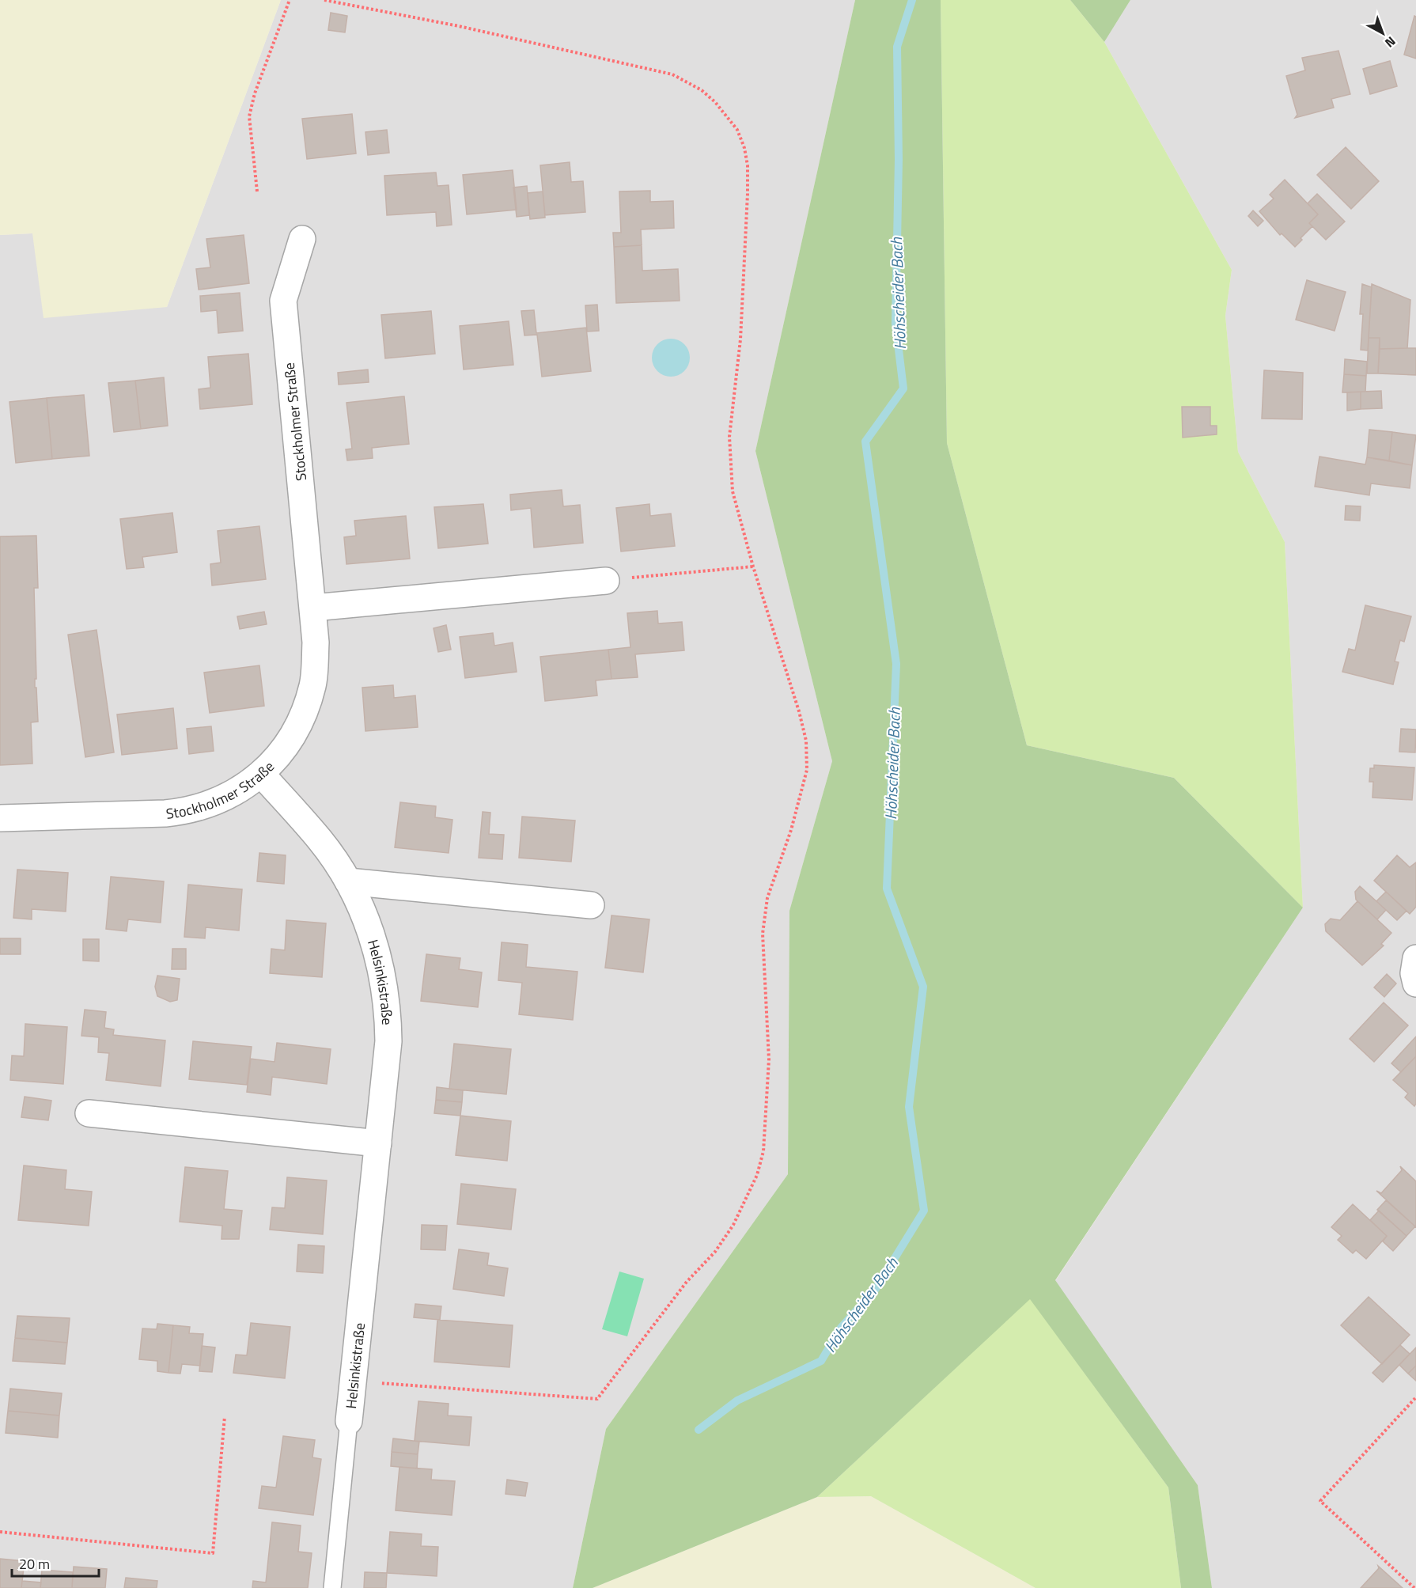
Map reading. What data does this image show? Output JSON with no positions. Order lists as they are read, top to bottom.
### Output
{
  "streets": {
    "street": ["Stockholmer Straße", "Helsinkistraße"]
  },
  "crossings": [
    ["Stockholmer Straße", "Helsinkistraße"]
  ],
  "water": ["Höhscheider Bach"],
  "scale_bar": "20 m",
  "north": "bottom right"
}
